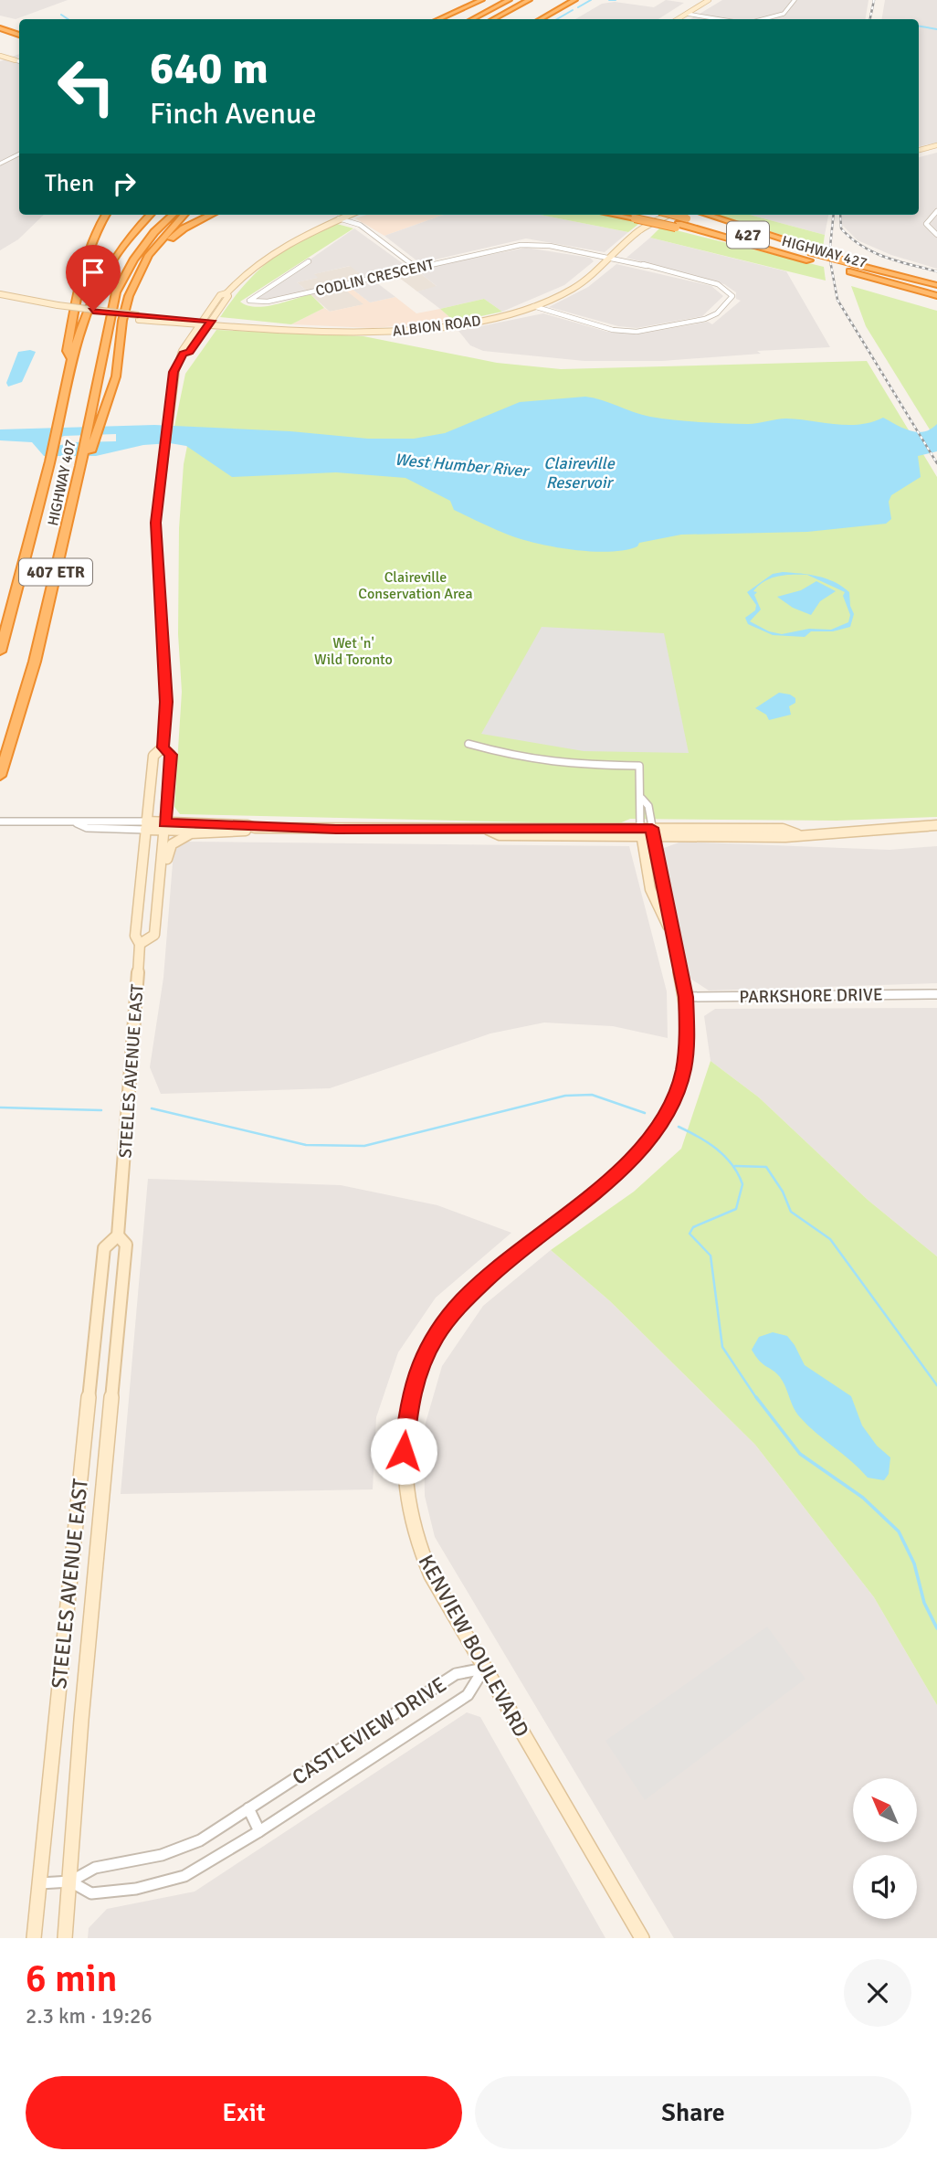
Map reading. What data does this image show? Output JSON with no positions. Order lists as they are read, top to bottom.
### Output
{
  "streets": {
    "highway": [
      "427",
      "HIGHWAY 427",
      "HIGHWAY 407",
      "407 ETR"
    ],
    "main road": ["ALBION ROAD", "STEELES AVENUE EAST", "KENVIEW BOULEVARD"],
    "street": ["CODLIN CRESCENT", "PARKSHORE DRIVE", "CASTLEVIEW DRIVE"]
  },
  "crossings": [
    ["CODLIN CRESCENT", "ALBION ROAD"],
    ["ALBION ROAD", "STEELES AVENUE EAST"],
    ["PARKSHORE DRIVE", "KENVIEW BOULEVARD"],
    ["STEELES AVENUE EAST", "CASTLEVIEW DRIVE"],
    ["KENVIEW BOULEVARD", "CASTLEVIEW DRIVE"]
  ],
  "water": ["Claireville Reservoir", "West Humber River"],
  "parks": ["Claireville Conservation Area", "Wet 'n' Wild Toronto"],
  "north": "top left",
  "page": {
    "turn": ["640 m", "Finch Avenue"],
    "then": "Then",
    "heading": ["6 min", "2.3 km · 19:26"],
    "buttons": ["Exit", "Share"]
  }
}
